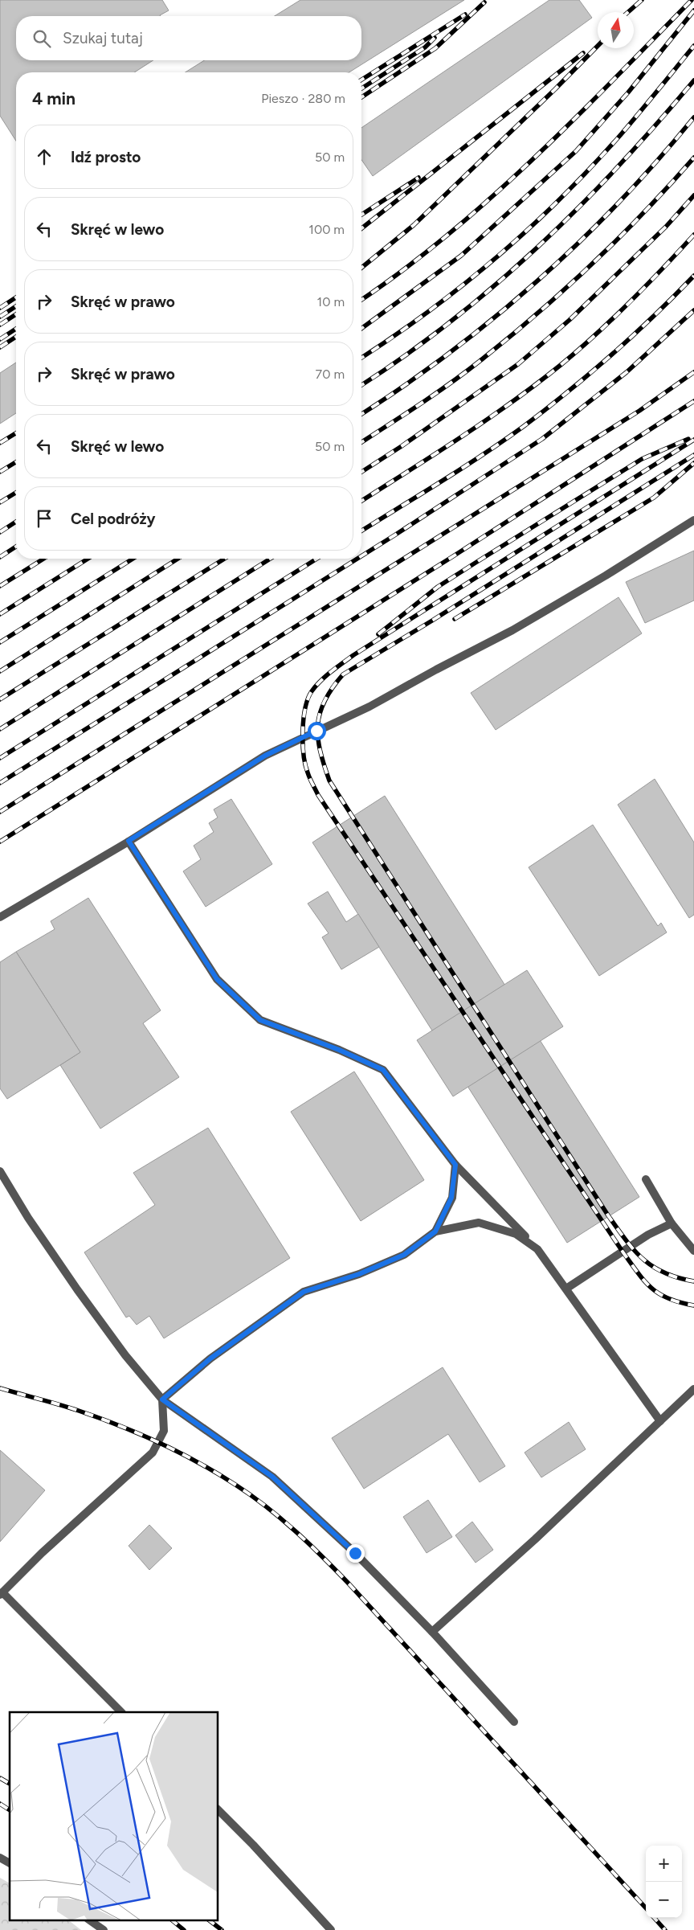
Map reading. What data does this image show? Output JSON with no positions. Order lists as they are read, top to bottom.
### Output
{
  "north": "top",
  "page": {
    "search": "Szukaj tutaj",
    "heading": ["4 min", "Pieszo · 280 m"],
    "list": [
      ["Idź prosto", "50 m"],
      ["Skręć w lewo", "100 m"],
      ["Skręć w prawo", "10 m"],
      ["Skręć w prawo", "70 m"],
      ["Skręć w lewo", "50 m"],
      "Cel podróży"
    ],
    "map_buttons": ["+", "−"]
  }
}
